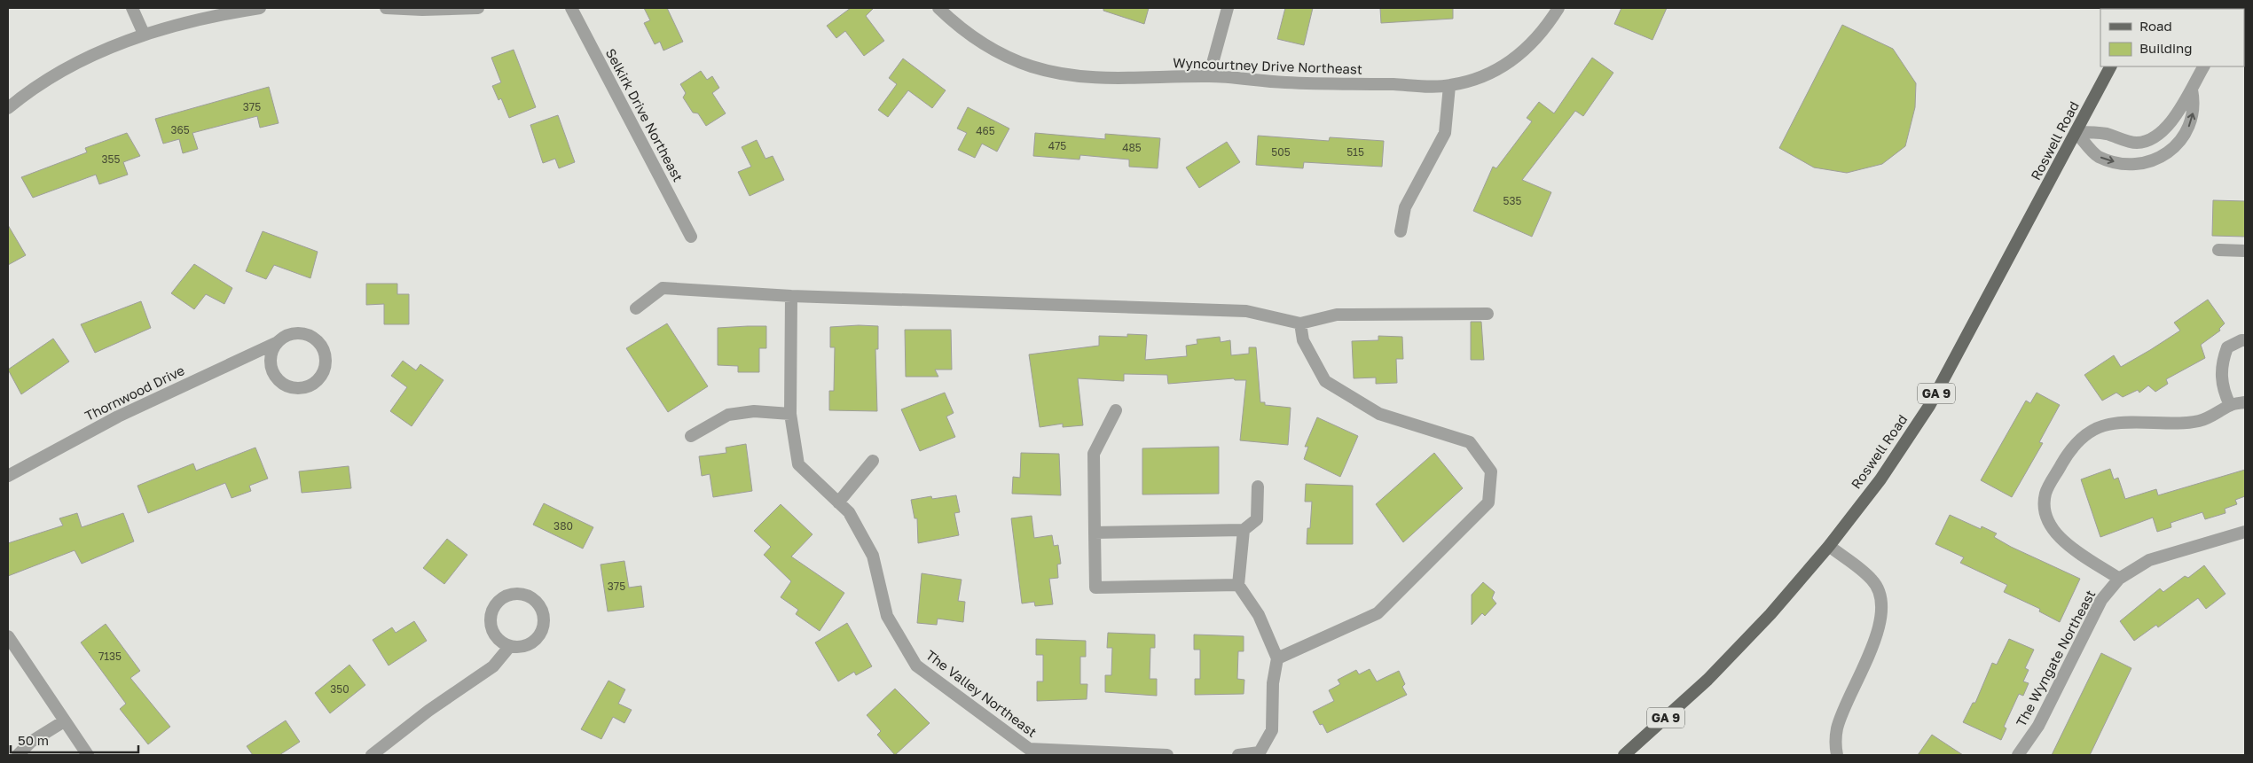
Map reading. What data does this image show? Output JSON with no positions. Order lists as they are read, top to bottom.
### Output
{
  "streets": {
    "main road": ["Roswell Road", "GA 9"],
    "street": [
      "Wyncourtney Drive Northeast",
      "Selkirk Drive Northeast",
      "Thornwood Drive",
      "The Wyngate Northeast",
      "The Valley Northeast"
    ]
  },
  "house_numbers": [
    "375",
    "365",
    "465",
    "475",
    "485",
    "505",
    "515",
    "355",
    "535",
    "380",
    "375",
    "7135",
    "350"
  ],
  "legend": ["Road", "Building"],
  "scale_bar": "50 m"
}
